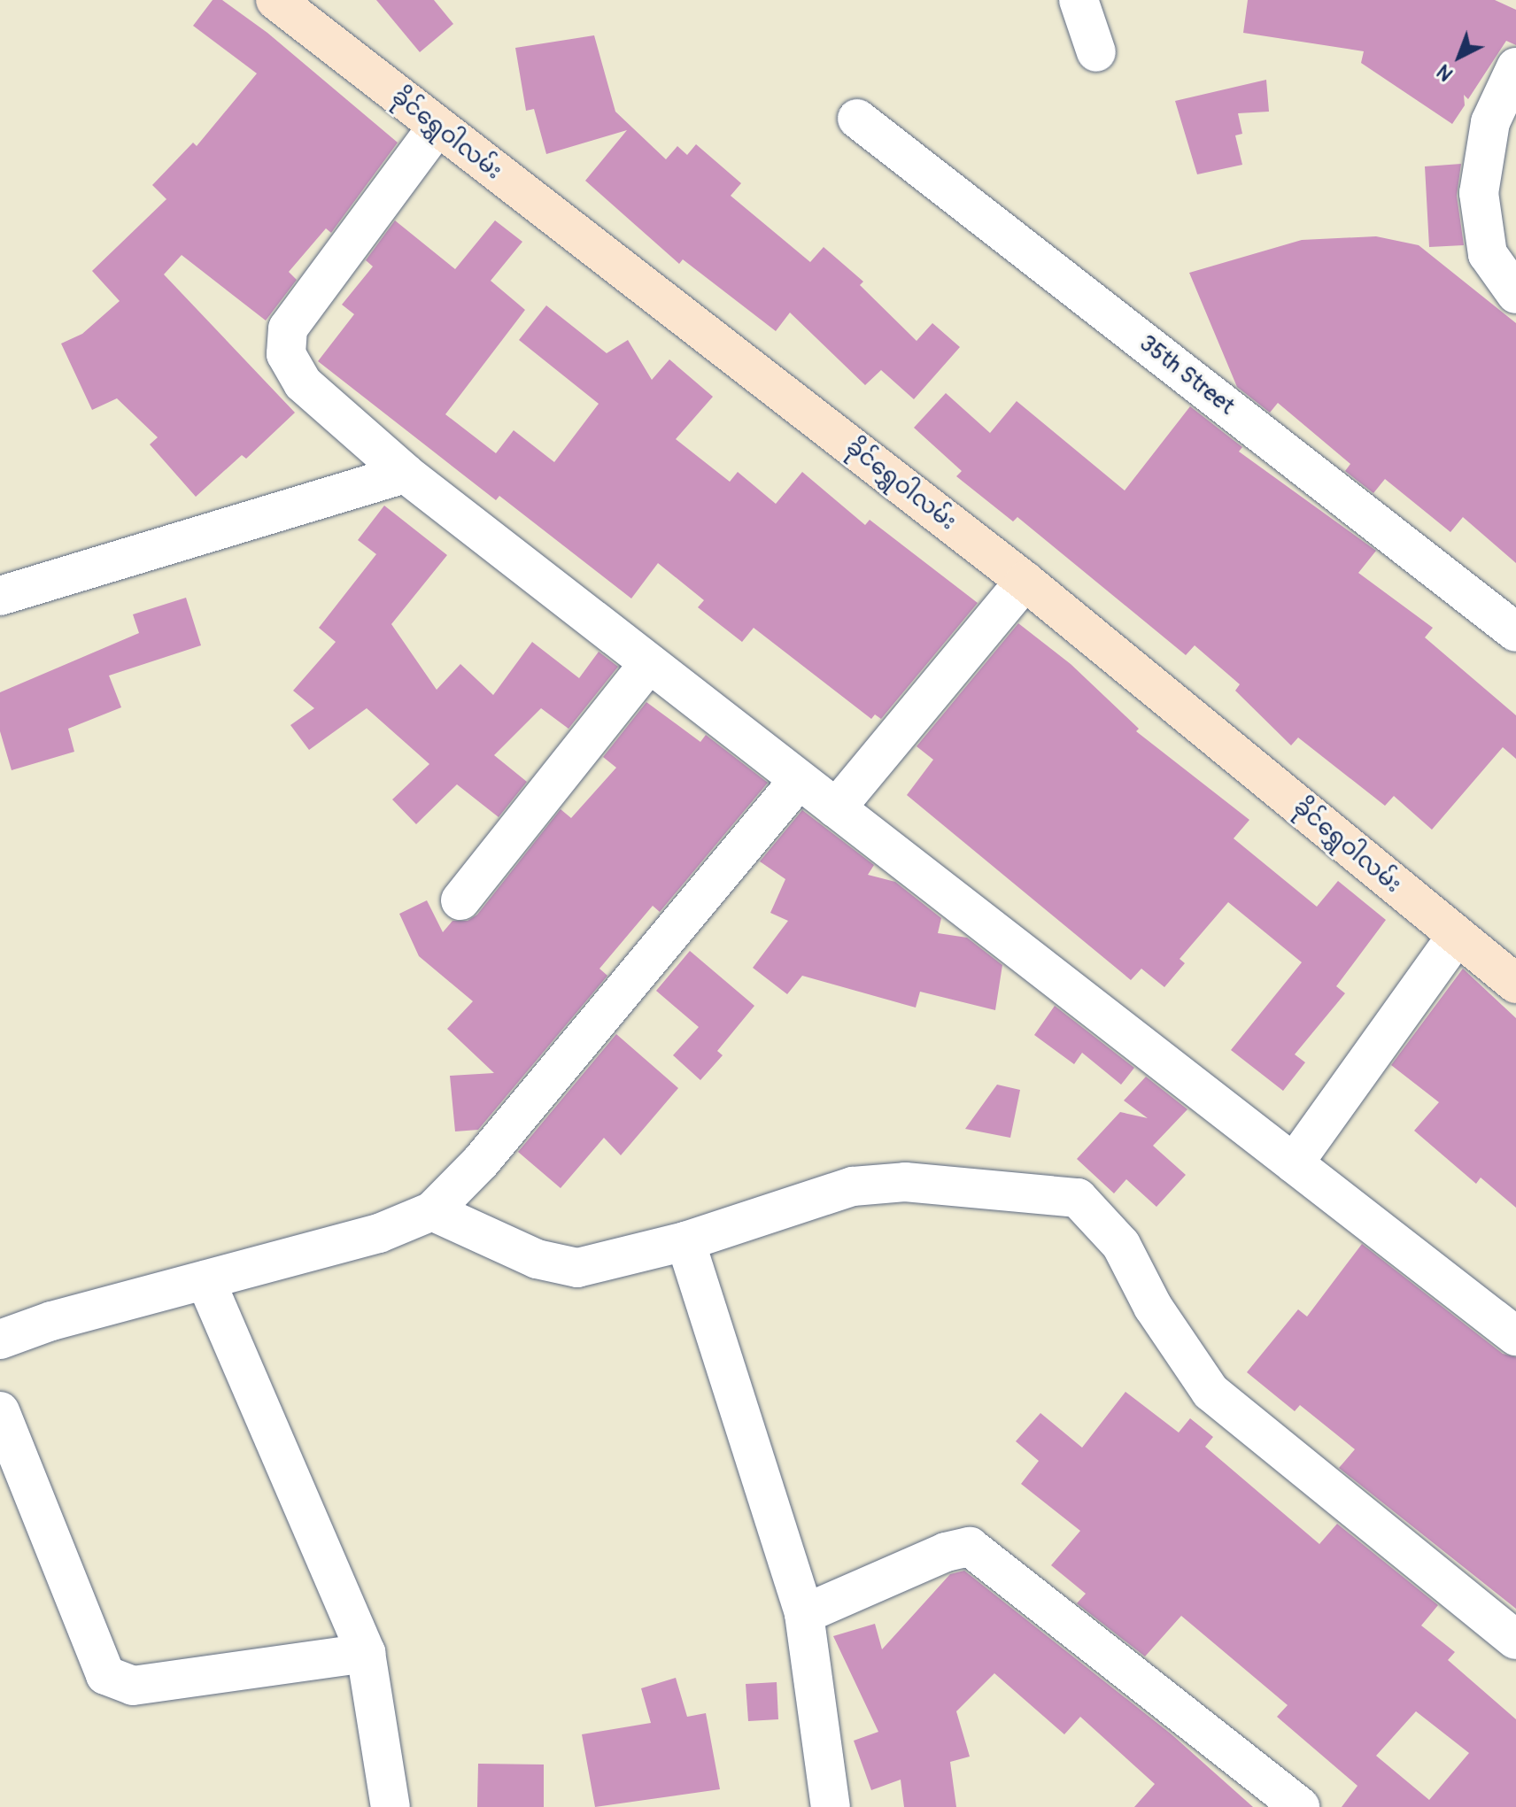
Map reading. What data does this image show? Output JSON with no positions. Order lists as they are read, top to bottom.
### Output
{
  "streets": {
    "street": ["ခိုင်ရွှေဝါလမ်း", "35th Street"]
  },
  "north": "bottom left"
}
